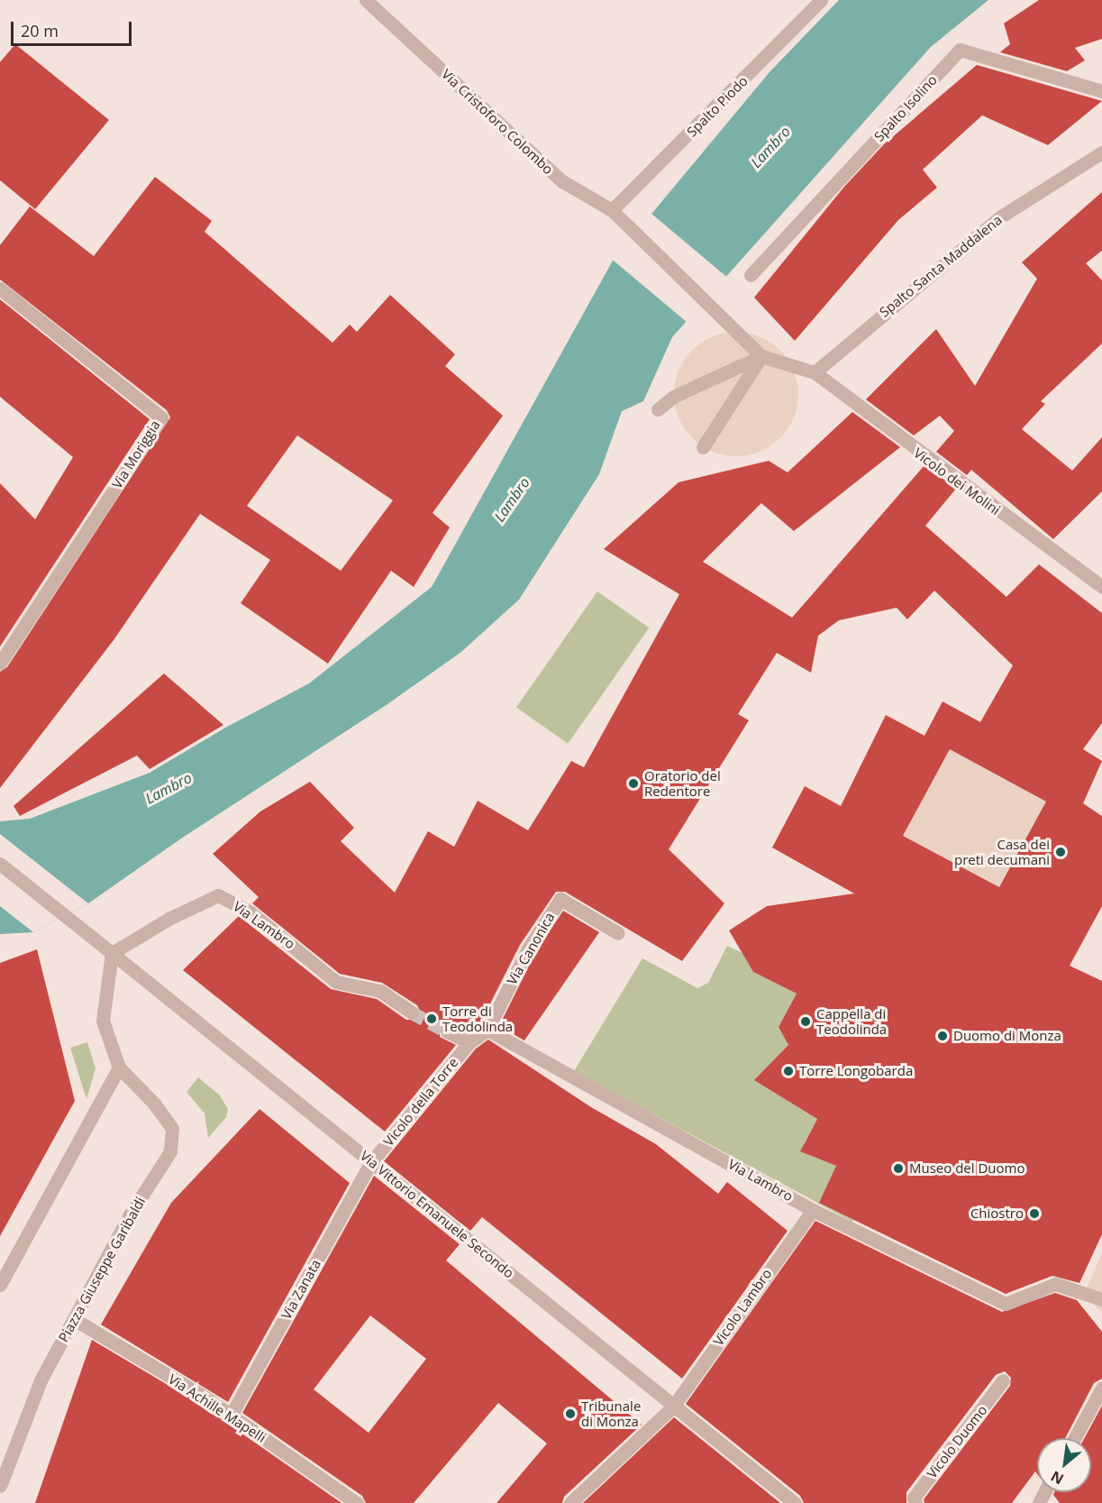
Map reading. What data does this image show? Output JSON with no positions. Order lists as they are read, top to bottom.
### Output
{
  "streets": {
    "street": [
      "Spalto Piodo",
      "Spalto Isolino",
      "Via Cristoforo Colombo",
      "Spalto Santa Maddalena",
      "Via Moriggia",
      "Vicolo dei Molini",
      "Via Lambro",
      "Via Canonica",
      "Vicolo della Torre",
      "Via Vittorio Emanuele Secondo",
      "Piazza Giuseppe Garibaldi",
      "Via Zanata",
      "Vicolo Lambro",
      "Via Achille Mapelli",
      "Vicolo Duomo"
    ]
  },
  "crossings": [
    ["Spalto Piodo", "Via Cristoforo Colombo"],
    ["Via Cristoforo Colombo", "Vicolo dei Molini"],
    ["Spalto Santa Maddalena", "Vicolo dei Molini"],
    ["Via Lambro", "Via Canonica"],
    ["Via Lambro", "Via Vittorio Emanuele Secondo"],
    ["Via Lambro", "Piazza Giuseppe Garibaldi"],
    ["Via Lambro", "Vicolo Lambro"],
    ["Vicolo della Torre", "Via Vittorio Emanuele Secondo"],
    ["Vicolo della Torre", "Via Zanata"],
    ["Via Vittorio Emanuele Secondo", "Piazza Giuseppe Garibaldi"],
    ["Via Vittorio Emanuele Secondo", "Via Zanata"],
    ["Via Vittorio Emanuele Secondo", "Vicolo Lambro"],
    ["Piazza Giuseppe Garibaldi", "Via Achille Mapelli"],
    ["Via Zanata", "Via Achille Mapelli"]
  ],
  "water": ["Lambro"],
  "places": [
    "Oratorio del Redentore",
    "Casa dei preti decumani",
    "Torre di Teodolinda",
    "Cappella di Teodolinda",
    "Duomo di Monza",
    "Torre Longobarda",
    "Museo del Duomo",
    "Chiostro",
    "Tribunale di Monza"
  ],
  "scale_bar": "20 m",
  "north": "bottom left"
}
